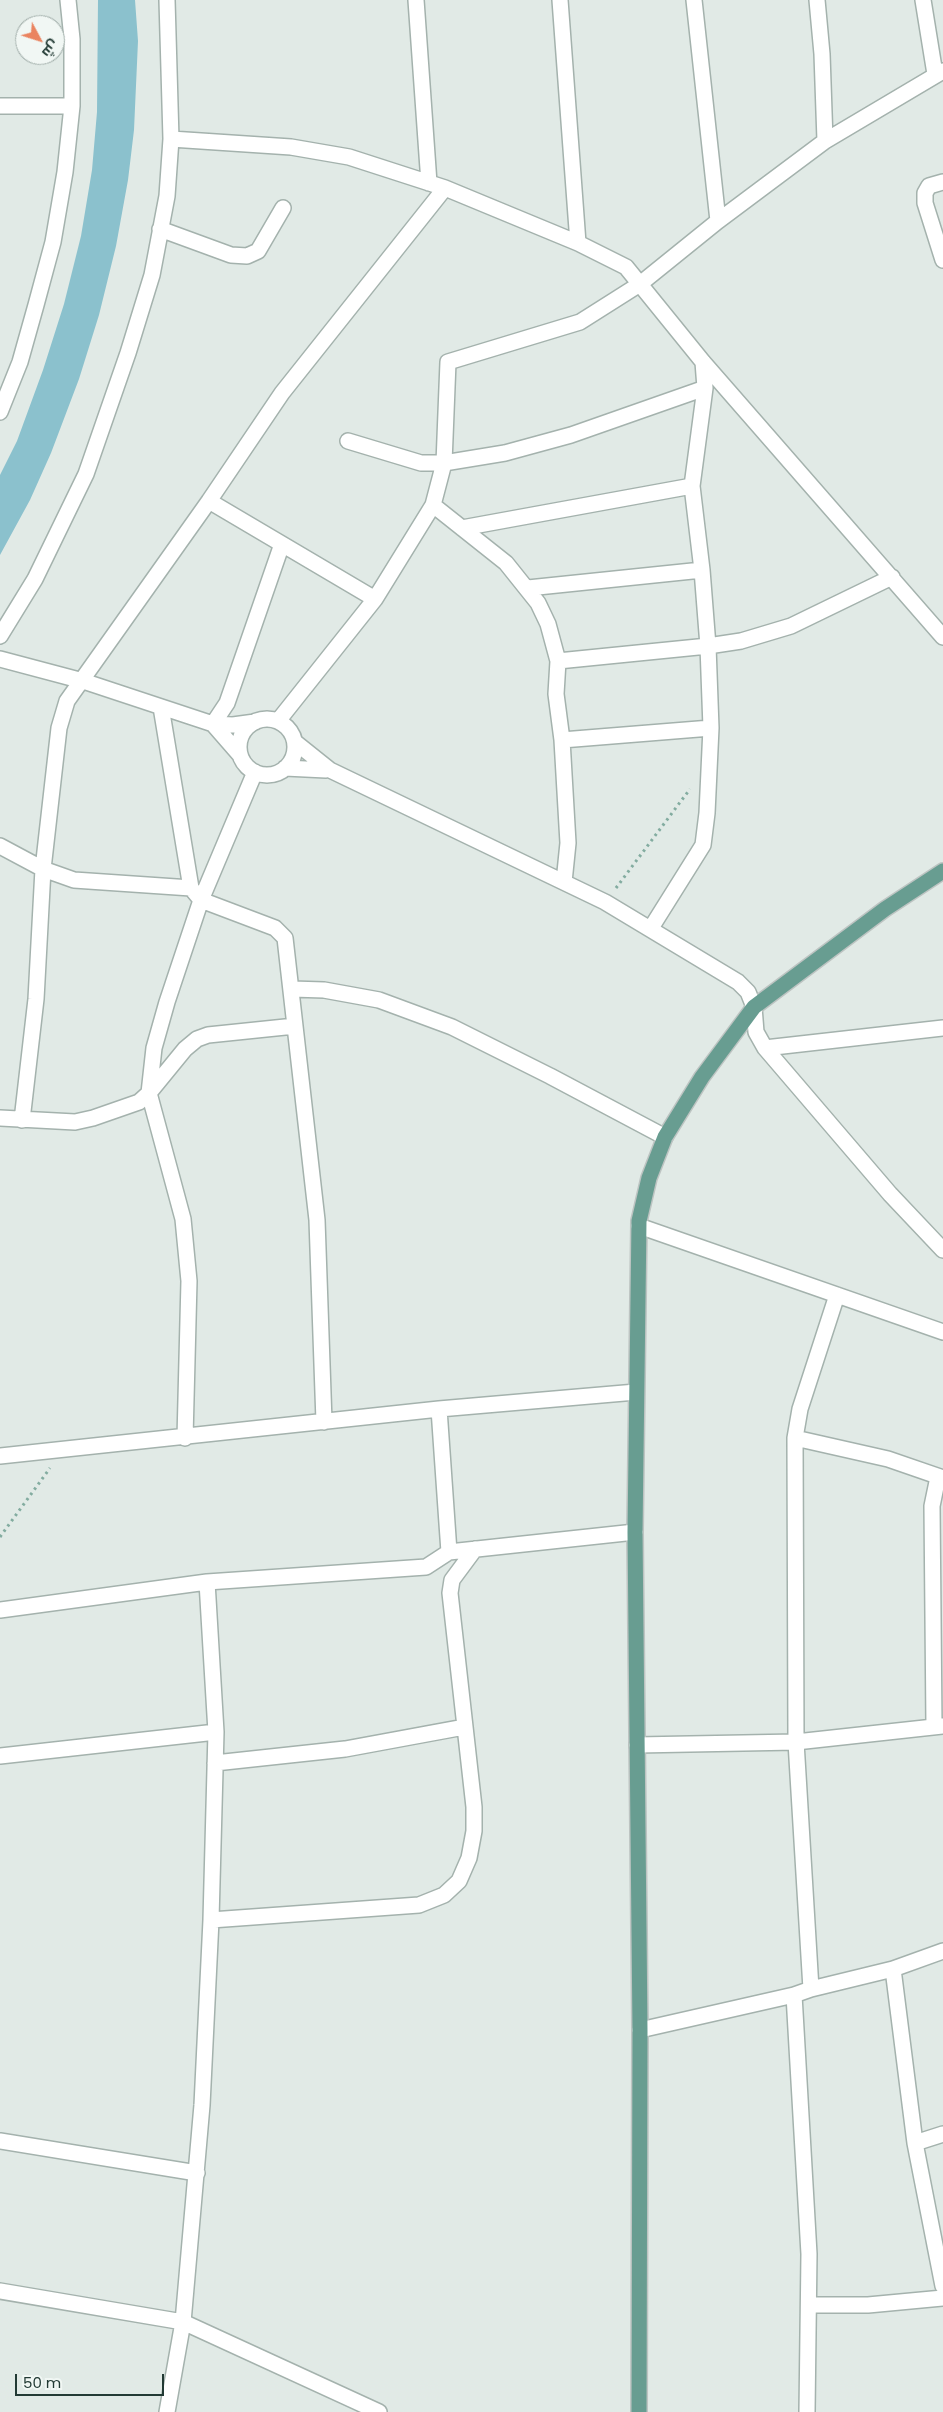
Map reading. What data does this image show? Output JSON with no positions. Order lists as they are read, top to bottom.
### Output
{
  "scale_bar": "50 m",
  "north": "bottom right"
}
